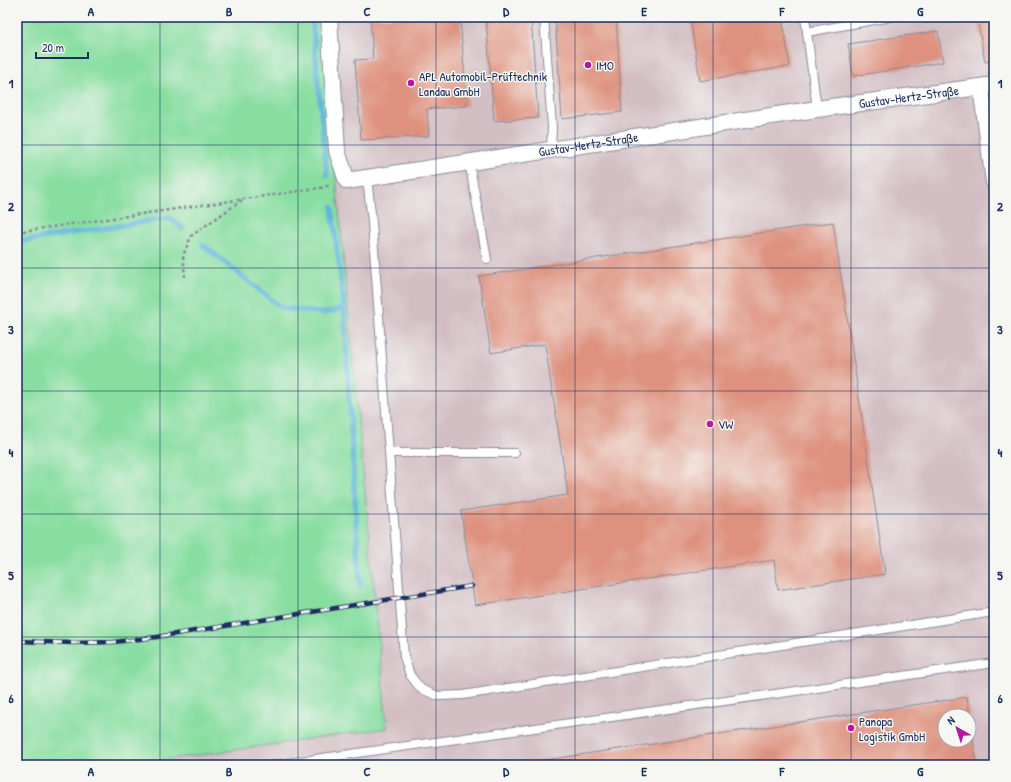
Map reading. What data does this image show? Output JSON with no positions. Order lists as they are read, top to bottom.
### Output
{
  "streets": {
    "street": ["Gustav-Hertz-Straße"]
  },
  "places": [
    "IMO",
    "APL Automobil-Prüftechnik Landau GmbH",
    "VW",
    "Panopa Logistik GmbH"
  ],
  "scale_bar": "20 m",
  "north": "top left",
  "grid": {
    "columns": [
      "A",
      "B",
      "C",
      "D",
      "E",
      "F",
      "G"
    ],
    "rows": [
      "1",
      "2",
      "3",
      "4",
      "5",
      "6"
    ]
  }
}
